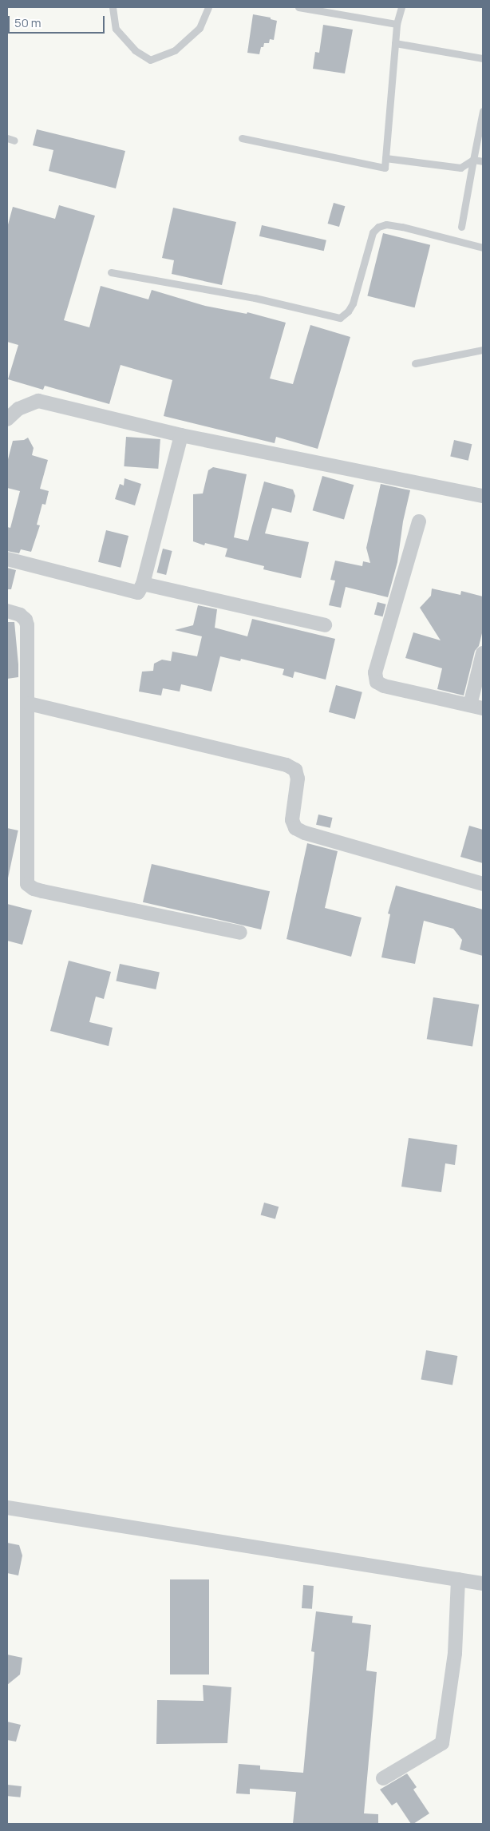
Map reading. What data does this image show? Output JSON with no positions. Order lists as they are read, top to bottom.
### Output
{
  "scale_bar": "50 m"
}
